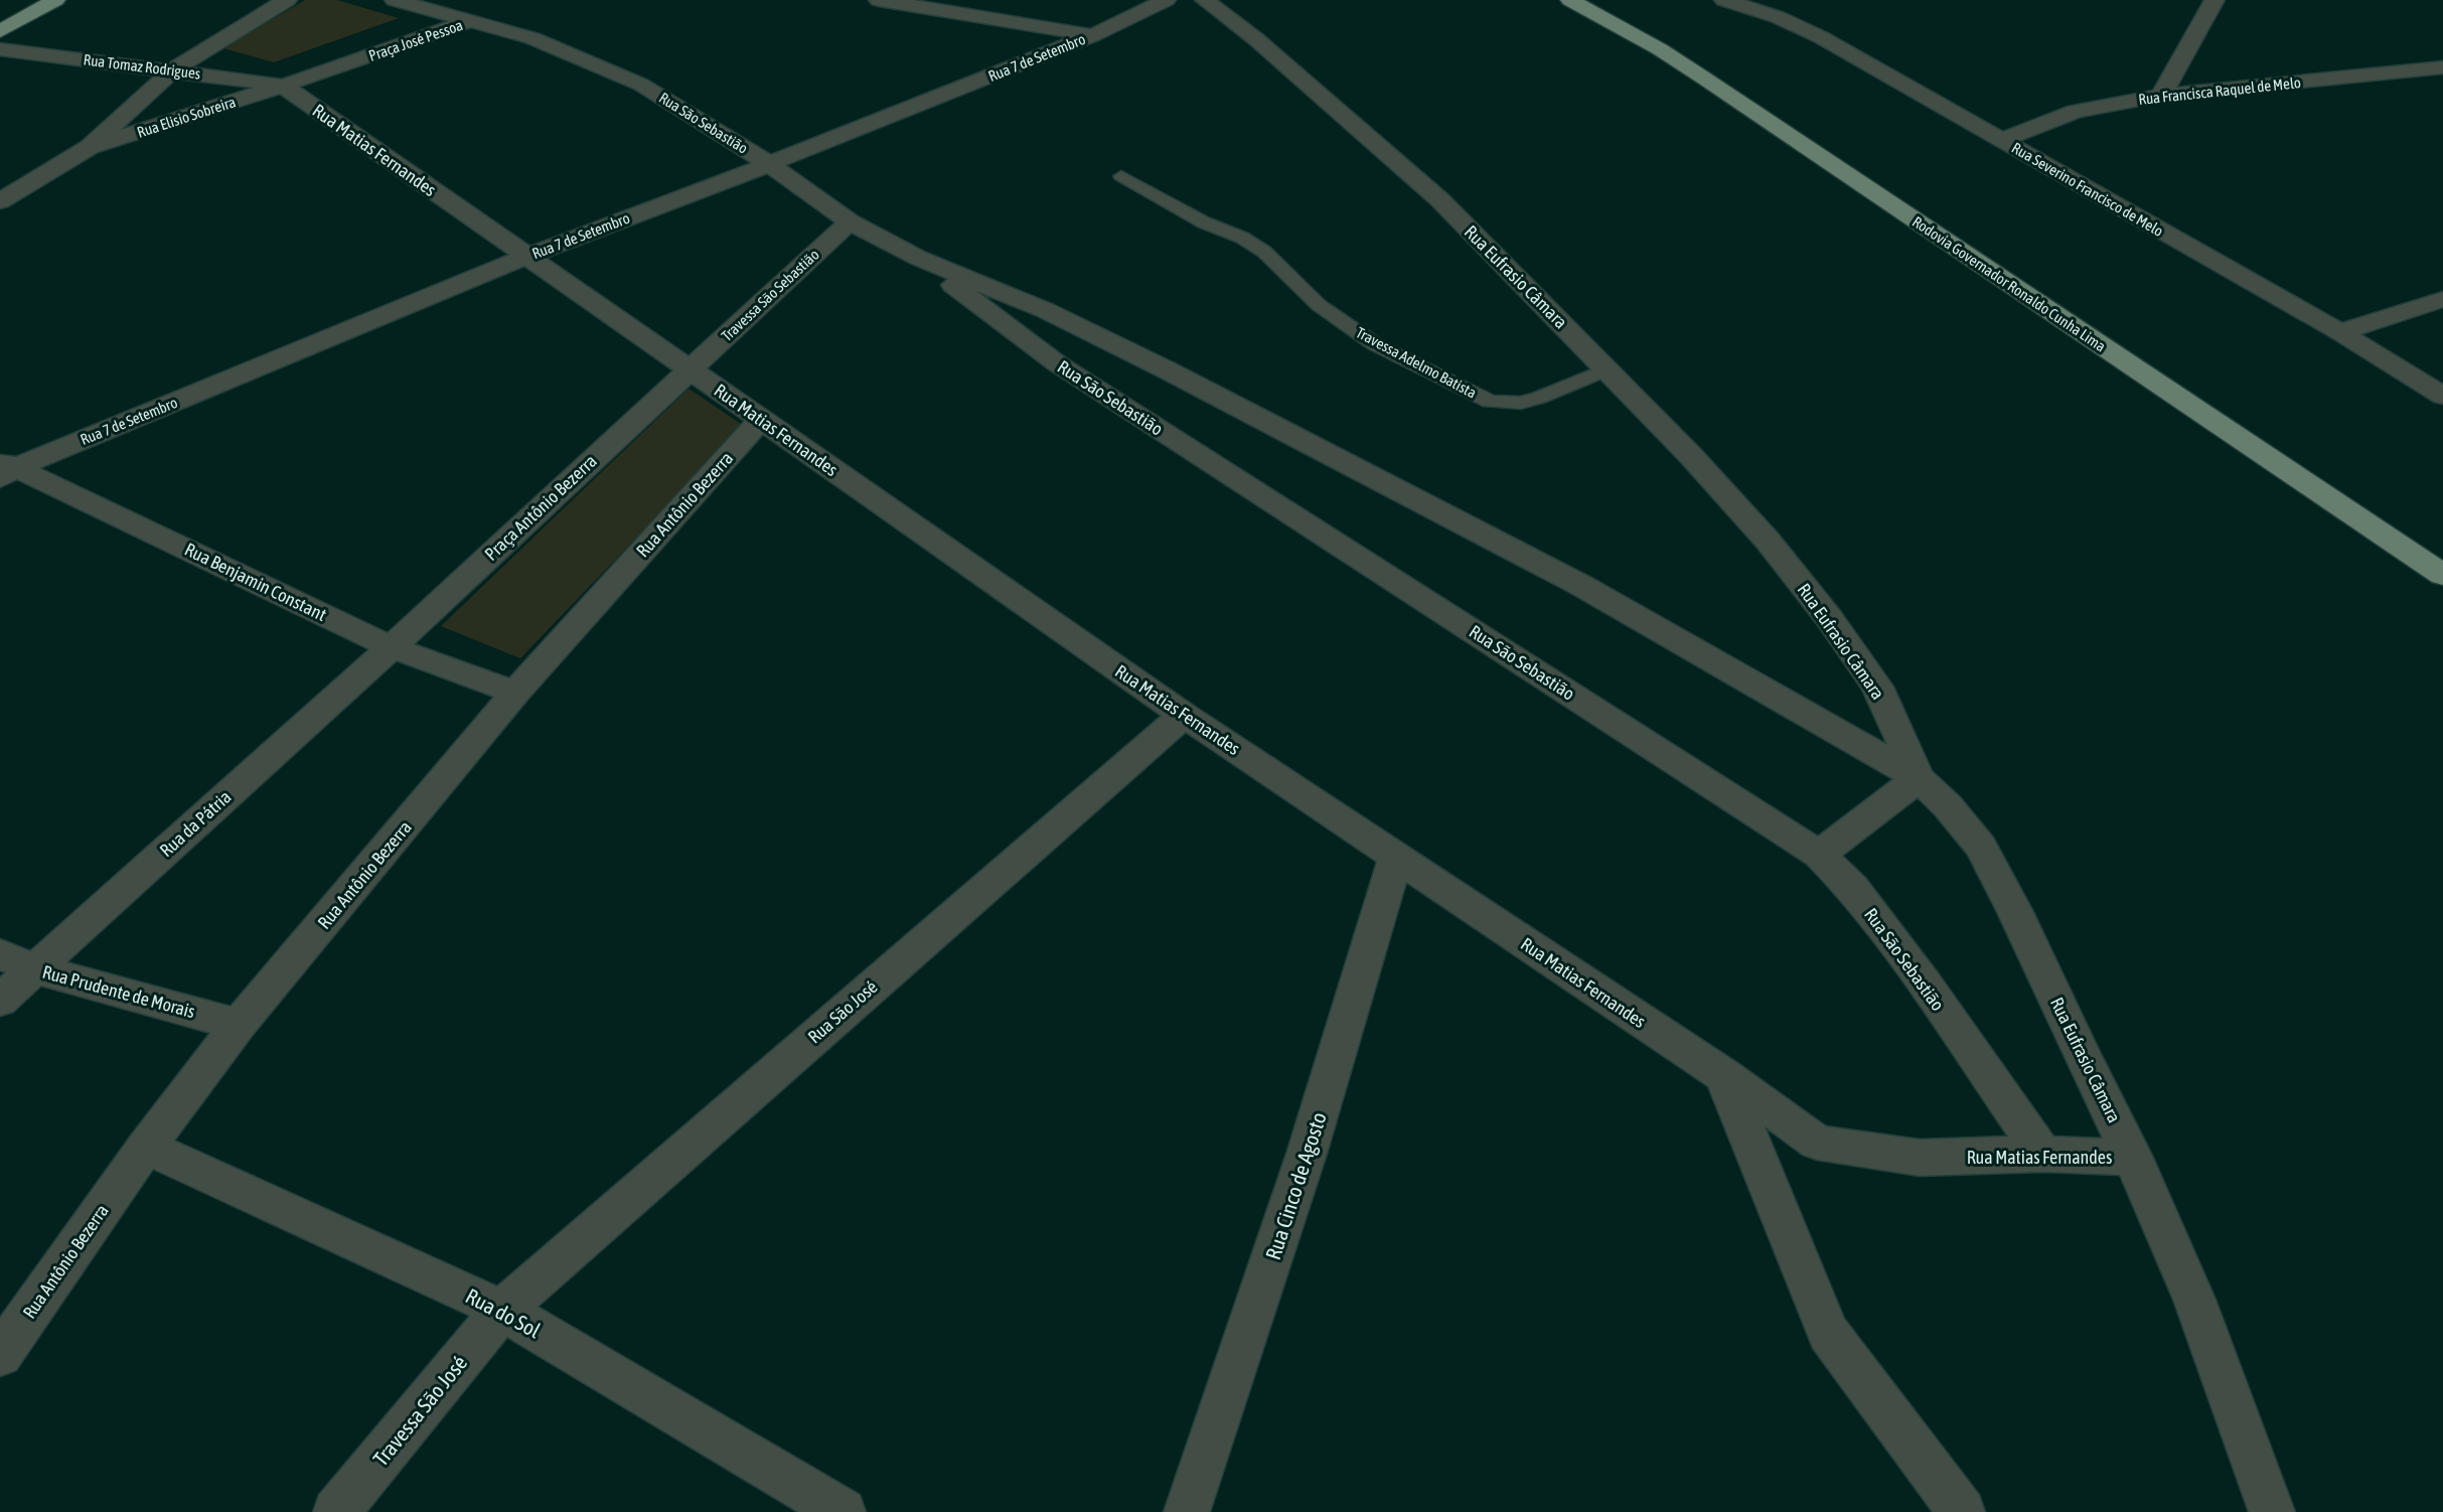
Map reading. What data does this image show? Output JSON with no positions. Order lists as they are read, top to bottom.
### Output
{
  "streets": {
    "main road": ["Rodovia Governador Ronaldo Cunha Lima"],
    "street": [
      "Praça José Pessoa",
      "Rua 7 de Setembro",
      "Rua Tomaz Rodrigues",
      "Rua Francisca Raquel de Melo",
      "Rua Elisio Sobreira",
      "Rua São Sebastião",
      "Rua Matias Fernandes",
      "Rua Severino Francisco de Melo",
      "Rua Eufrasio Câmara",
      "Travessa São Sebastião",
      "Rua Antônio Bezerra",
      "Praça Antônio Bezerra",
      "Rua Benjamin Constant",
      "Rua da Pátria",
      "Rua Prudente de Morais",
      "Rua São José",
      "Rua Cinco de Agosto",
      "Rua do Sol",
      "Travessa São José"
    ],
    "lane": ["Travessa Adelmo Batista"]
  },
  "crossings": [
    ["Praça José Pessoa", "Rua Tomaz Rodrigues"],
    ["Praça José Pessoa", "Rua Elisio Sobreira"],
    ["Praça José Pessoa", "Rua São Sebastião"],
    ["Praça José Pessoa", "Rua Matias Fernandes"],
    ["Rua 7 de Setembro", "Rua São Sebastião"],
    ["Rua 7 de Setembro", "Rua Matias Fernandes"],
    ["Rua 7 de Setembro", "Rua Benjamin Constant"],
    ["Rua Tomaz Rodrigues", "Rua Elisio Sobreira"],
    ["Rua Tomaz Rodrigues", "Rua Matias Fernandes"],
    ["Rua Francisca Raquel de Melo", "Rua Severino Francisco de Melo"],
    ["Rua Elisio Sobreira", "Rua Matias Fernandes"],
    ["Rua São Sebastião", "Rua Matias Fernandes"],
    ["Rua São Sebastião", "Rua Eufrasio Câmara"],
    ["Rua São Sebastião", "Travessa São Sebastião"],
    ["Rua Matias Fernandes", "Rua Eufrasio Câmara"],
    ["Rua Matias Fernandes", "Travessa São Sebastião"],
    ["Rua Matias Fernandes", "Rua Antônio Bezerra"],
    ["Rua Matias Fernandes", "Praça Antônio Bezerra"],
    ["Rua Matias Fernandes", "Rua São José"],
    ["Rua Matias Fernandes", "Rua Cinco de Agosto"],
    ["Rua Eufrasio Câmara", "Travessa Adelmo Batista"],
    ["Travessa São Sebastião", "Praça Antônio Bezerra"],
    ["Rua Antônio Bezerra", "Rua Benjamin Constant"],
    ["Rua Antônio Bezerra", "Rua Prudente de Morais"],
    ["Rua Antônio Bezerra", "Rua do Sol"],
    ["Praça Antônio Bezerra", "Rua Benjamin Constant"],
    ["Praça Antônio Bezerra", "Rua da Pátria"],
    ["Rua Benjamin Constant", "Rua da Pátria"],
    ["Rua da Pátria", "Rua Prudente de Morais"],
    ["Rua São José", "Rua do Sol"],
    ["Rua São José", "Travessa São José"],
    ["Rua do Sol", "Travessa São José"]
  ]
}
